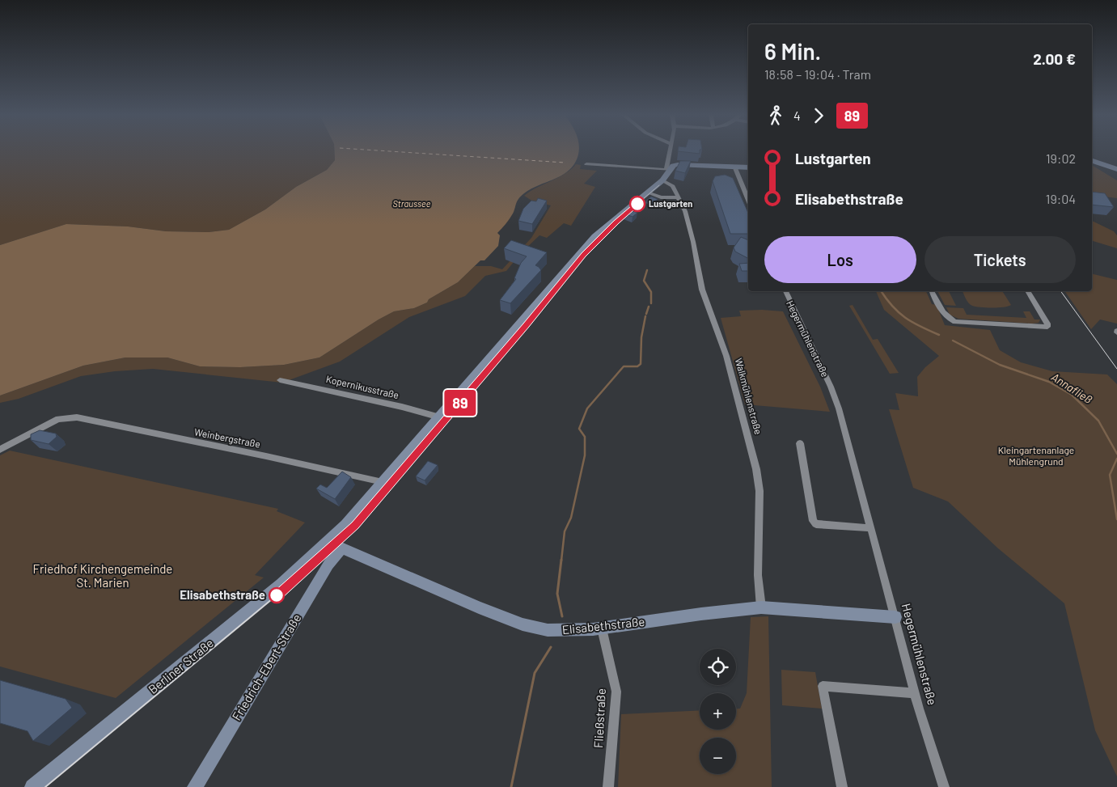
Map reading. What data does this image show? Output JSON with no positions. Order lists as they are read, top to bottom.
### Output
{
  "streets": {
    "street": [
      "Hegermühlenstraße",
      "Kopernikusstraße",
      "Walkmühlenstraße",
      "Weinbergstraße",
      "Elisabethstraße",
      "Berliner Straße",
      "Friedrich-Ebert-Straße",
      "Fließstraße"
    ]
  },
  "crossings": [
    ["Hegermühlenstraße", "Elisabethstraße"],
    ["Kopernikusstraße", "Berliner Straße"],
    ["Walkmühlenstraße", "Elisabethstraße"],
    ["Walkmühlenstraße", "Berliner Straße"],
    ["Weinbergstraße", "Berliner Straße"],
    ["Elisabethstraße", "Berliner Straße"],
    ["Elisabethstraße", "Friedrich-Ebert-Straße"],
    ["Elisabethstraße", "Fließstraße"]
  ],
  "water": ["Straussee", "Annafließ"],
  "parks": ["Kleingartenanlage Mühlengrund", "Friedhof Kirchengemeinde St. Marien"],
  "places": ["Lustgarten", "Elisabethstraße"],
  "lines": ["tram line 89"],
  "page": {
    "on_map": "89",
    "heading": ["6 Min.", "18:58 – 19:04 · Tram", "2.00 €"],
    "legs": ["4", "89"],
    "list": [
      {
        "name": "Lustgarten",
        "value": "19:02"
      },
      {
        "name": "Elisabethstraße",
        "value": "19:04"
      }
    ],
    "buttons": ["Los", "Tickets"],
    "map_buttons": ["+", "−"]
  }
}
